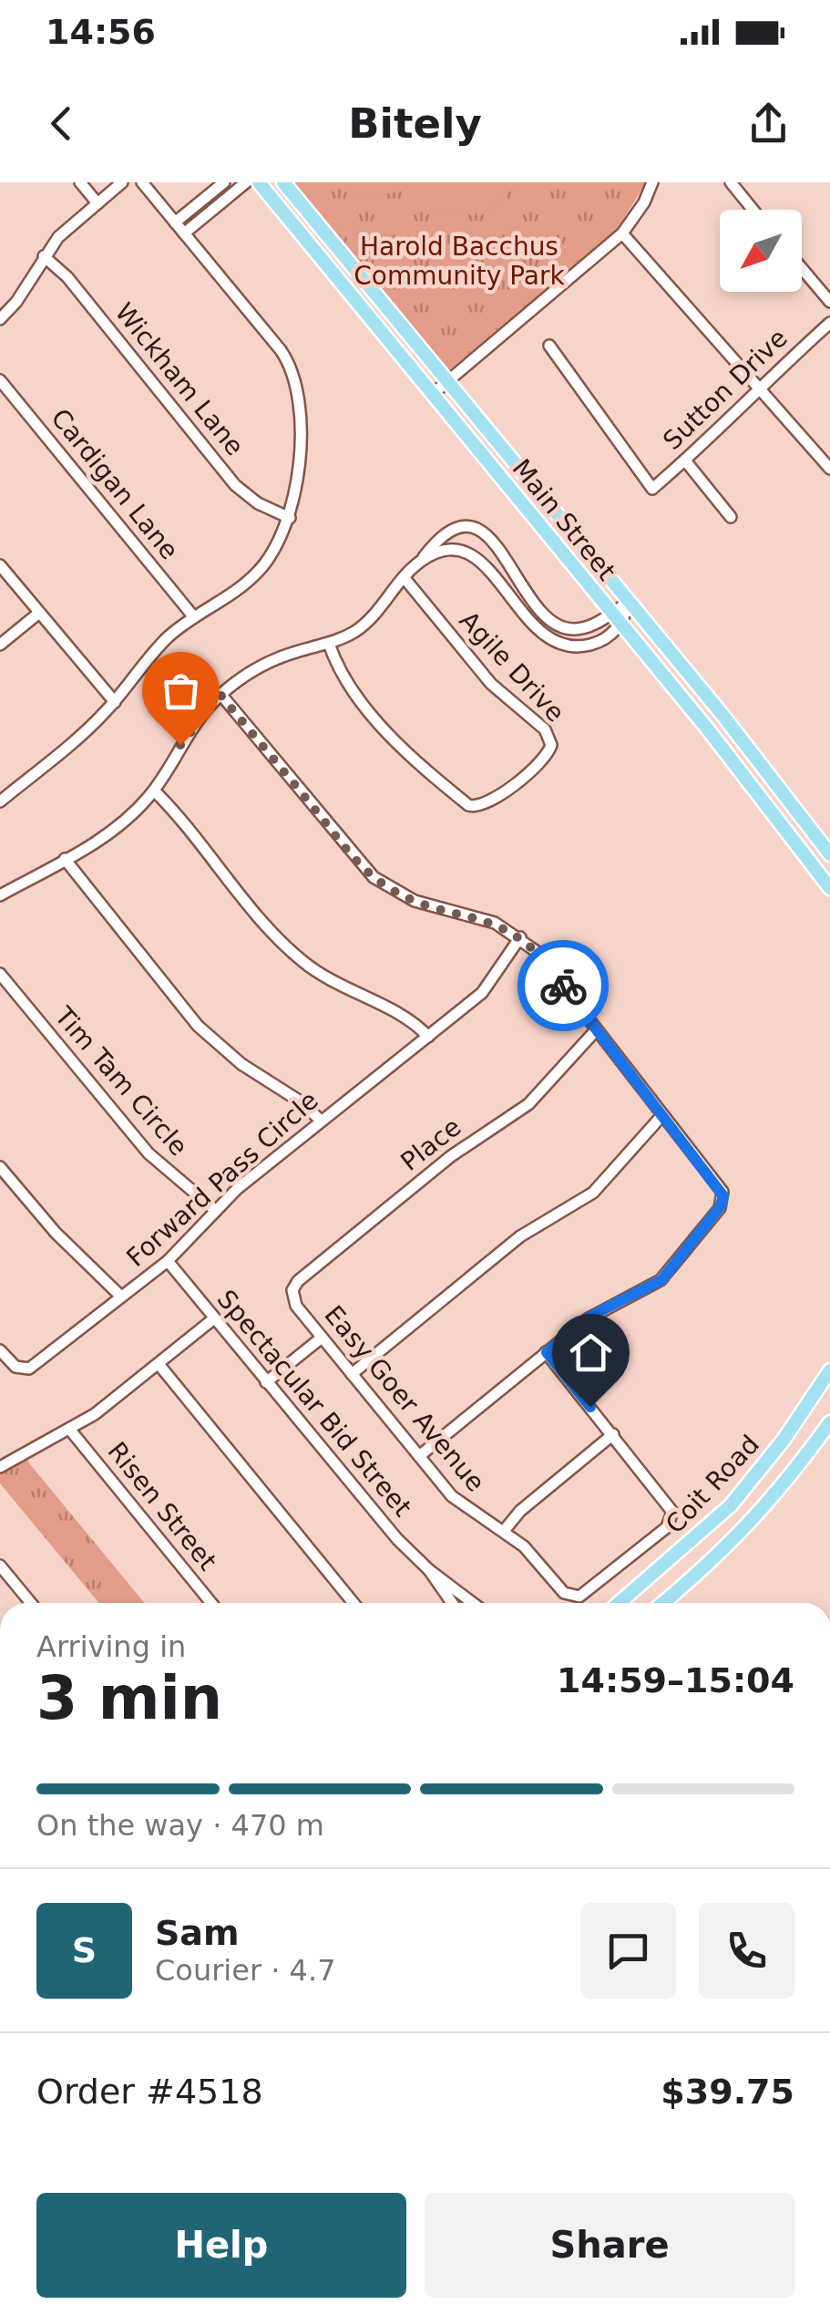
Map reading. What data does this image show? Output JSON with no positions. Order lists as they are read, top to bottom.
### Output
{
  "streets": {
    "main road": ["Main Street", "Coit Road"],
    "street": [
      "Wickham Lane",
      "Sutton Drive",
      "Cardigan Lane",
      "Agile Drive",
      "Tim Tam Circle",
      "Place",
      "Forward Pass Circle",
      "Easy Goer Avenue",
      "Spectacular Bid Street",
      "Risen Street"
    ]
  },
  "crossings": [
    ["Tim Tam Circle", "Forward Pass Circle"],
    ["Place", "Easy Goer Avenue"],
    ["Forward Pass Circle", "Spectacular Bid Street"]
  ],
  "parks": ["Harold Bacchus Community Park"],
  "north": "bottom left",
  "page": {
    "status": "14:56",
    "header": "Bitely",
    "heading": ["3 min", "Arriving in", "14:59–15:04"],
    "panel": [
      "Sam",
      "Courier · 4.7",
      "Order #4518",
      "$39.75"
    ],
    "bar": "On the way · 470 m",
    "round": "S",
    "buttons": ["Help", "Share"]
  }
}
